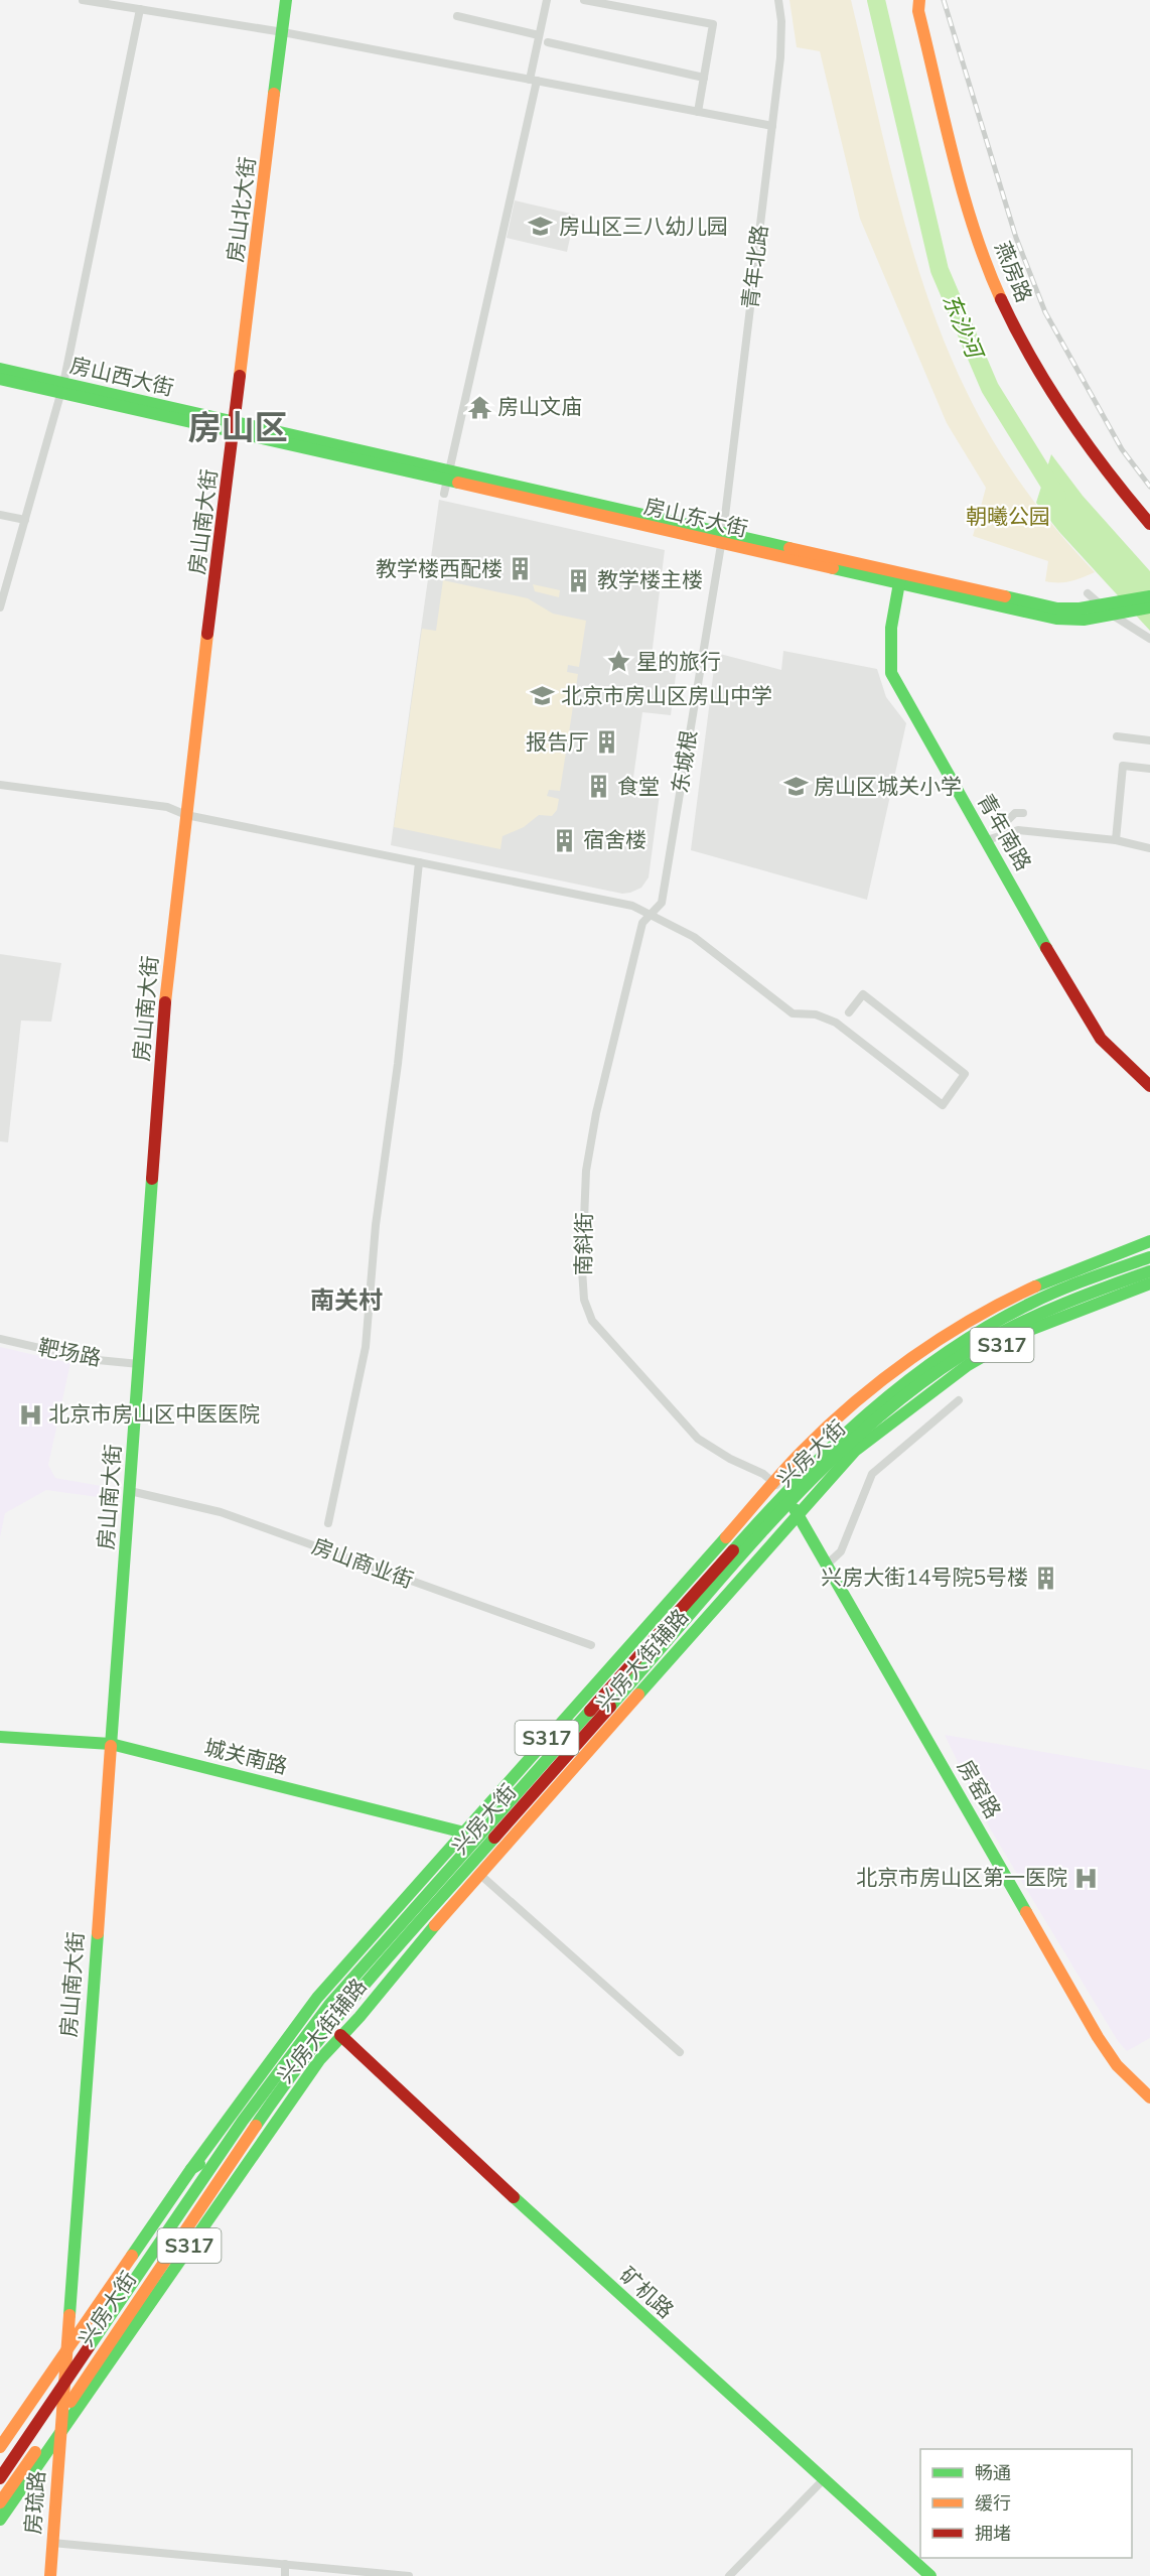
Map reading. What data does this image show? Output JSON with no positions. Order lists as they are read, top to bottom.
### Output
{
  "streets": {
    "main road": [
      "房山北大街",
      "燕房路",
      "房山西大街",
      "房山东大街",
      "房山南大街",
      "青年南路",
      "S317",
      "兴房大街",
      "兴房大街辅路",
      "城关南路",
      "房窑路",
      "矿机路",
      "房琉路"
    ],
    "street": [
      "青年北路",
      "东城根",
      "南斜街",
      "靶场路",
      "房山商业街"
    ]
  },
  "crossings": [
    ["房山北大街", "房山西大街"],
    ["房山北大街", "房山东大街"],
    ["房山北大街", "房山南大街"],
    ["青年北路", "房山东大街"],
    ["青年北路", "东城根"],
    ["房山西大街", "房山东大街"],
    ["房山西大街", "房山南大街"],
    ["房山东大街", "房山南大街"],
    ["房山东大街", "东城根"],
    ["房山东大街", "青年南路"],
    ["房山南大街", "S317"],
    ["房山南大街", "靶场路"],
    ["房山南大街", "兴房大街"],
    ["房山南大街", "房山商业街"],
    ["房山南大街", "兴房大街辅路"],
    ["房山南大街", "城关南路"],
    ["房山南大街", "房琉路"],
    ["东城根", "南斜街"],
    ["南斜街", "兴房大街"],
    ["南斜街", "房窑路"],
    ["S317", "兴房大街辅路"],
    ["S317", "房琉路"],
    ["兴房大街", "城关南路"],
    ["兴房大街", "房窑路"],
    ["兴房大街辅路", "房窑路"],
    ["兴房大街辅路", "矿机路"],
    ["兴房大街辅路", "房琉路"]
  ],
  "districts": ["房山区", "南关村"],
  "water": ["东沙河"],
  "parks": ["朝曦公园"],
  "places": {
    "school or university": ["房山区三八幼儿园", "北京市房山区房山中学", "房山区城关小学"],
    "temple": ["房山文庙"],
    "building": [
      "教学楼西配楼",
      "教学楼主楼",
      "报告厅",
      "食堂",
      "宿舍楼",
      "兴房大街14号院5号楼"
    ],
    "place": ["星的旅行"],
    "hospital": ["北京市房山区中医医院", "北京市房山区第一医院"]
  },
  "legend": ["畅通", "缓行", "拥堵"]
}
